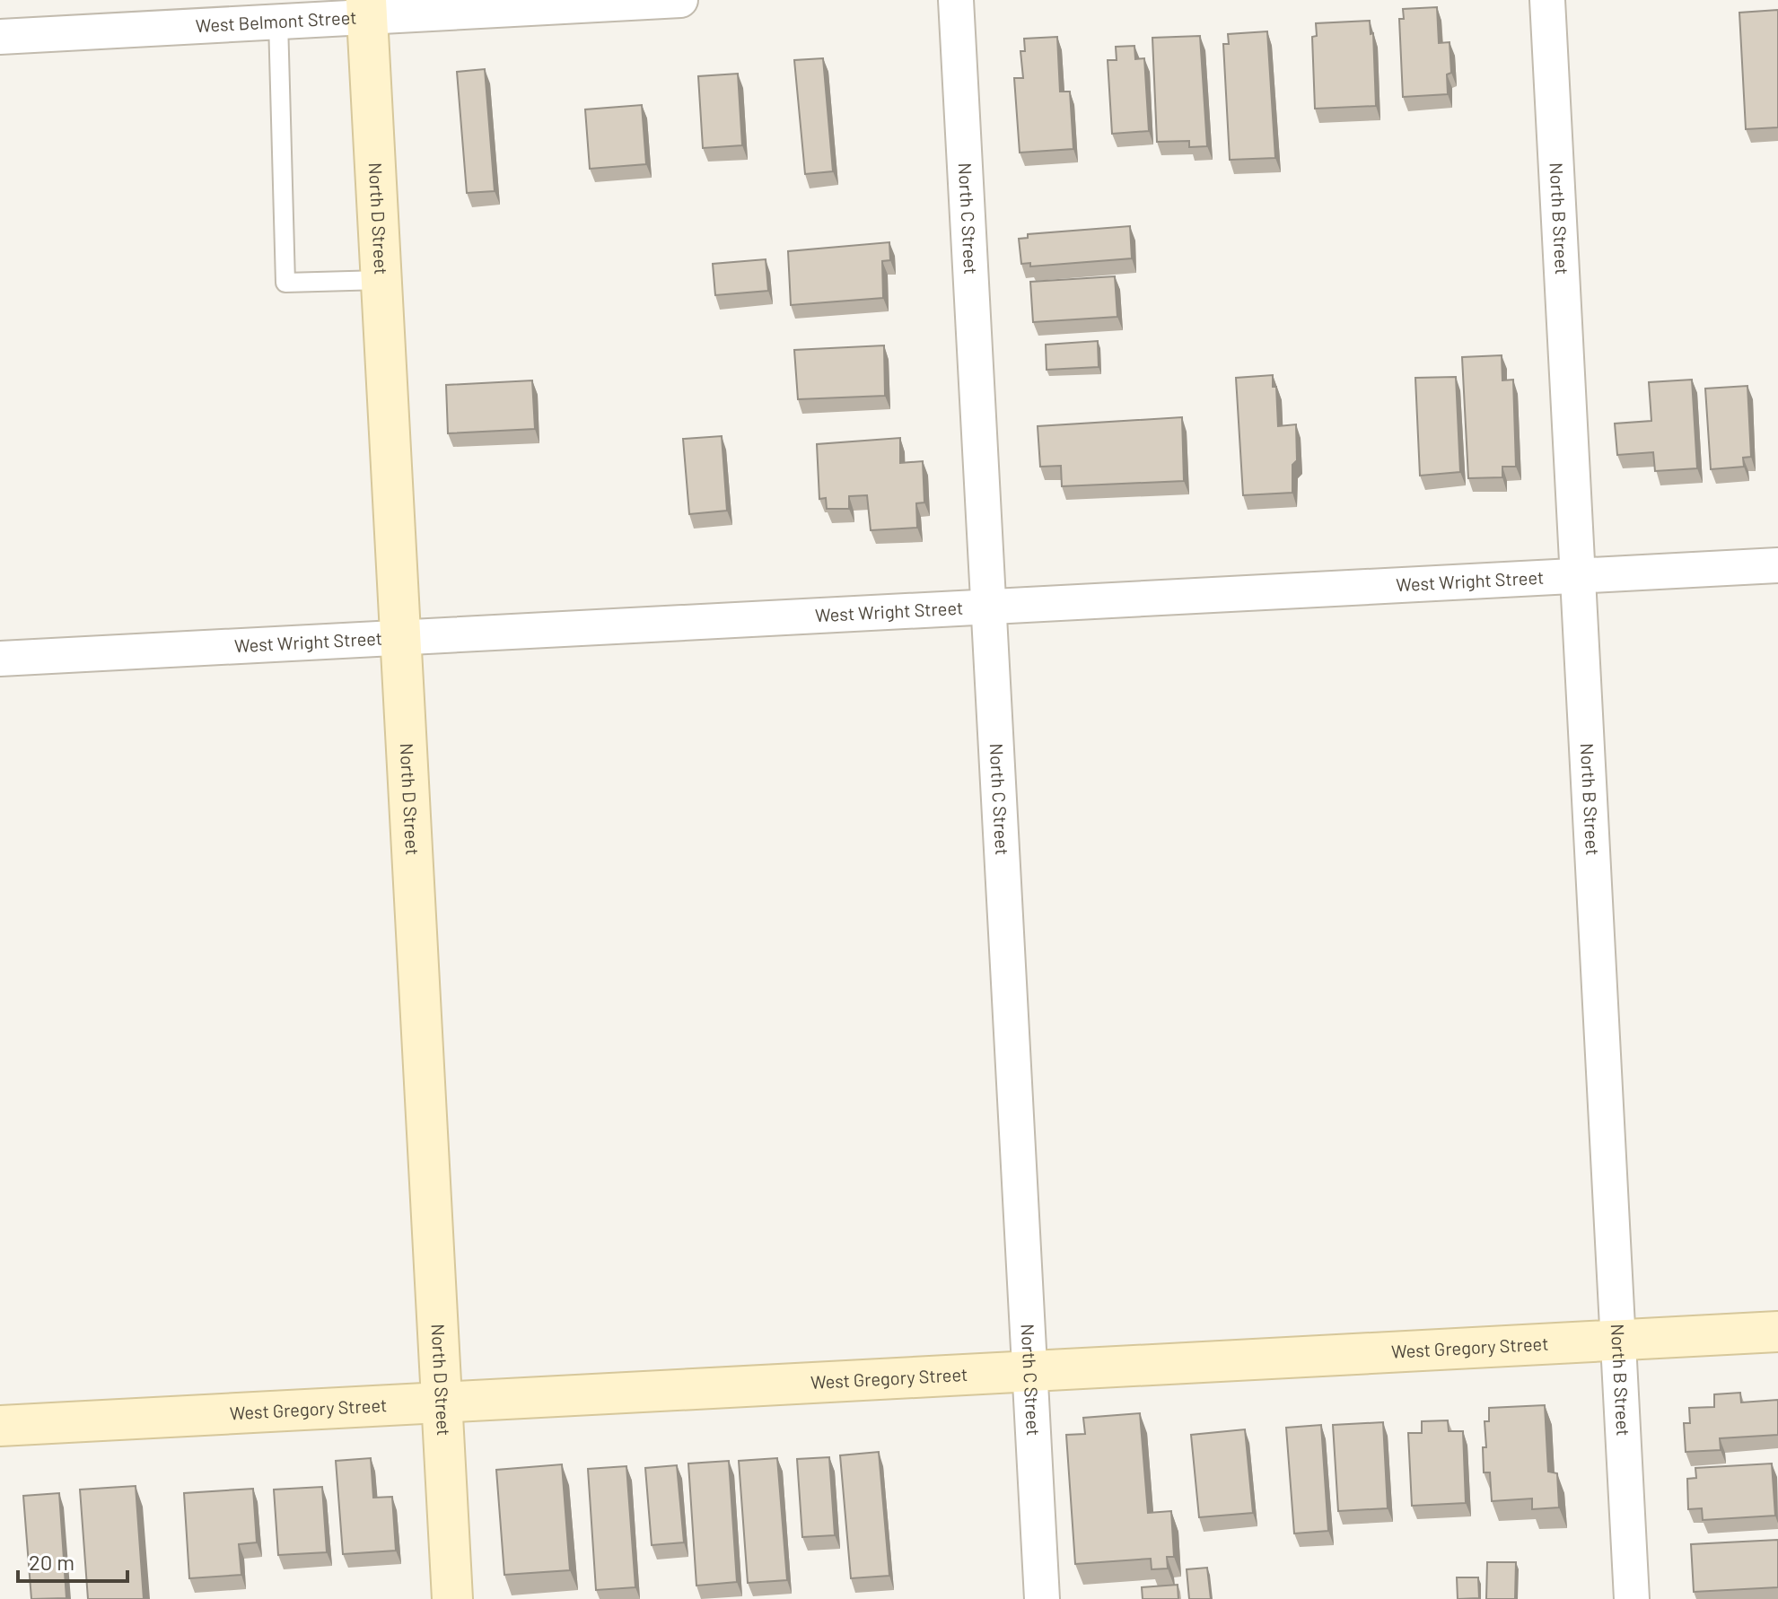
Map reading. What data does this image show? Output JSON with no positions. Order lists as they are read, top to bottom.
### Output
{
  "streets": {
    "street": [
      "West Belmont Street",
      "North D Street",
      "North C Street",
      "North B Street",
      "West Wright Street",
      "West Gregory Street"
    ]
  },
  "crossings": [
    ["West Belmont Street", "North D Street"],
    ["North D Street", "West Wright Street"],
    ["North D Street", "West Gregory Street"],
    ["North C Street", "West Wright Street"],
    ["North C Street", "West Gregory Street"],
    ["North B Street", "West Wright Street"],
    ["North B Street", "West Gregory Street"]
  ],
  "scale_bar": "20 m"
}
